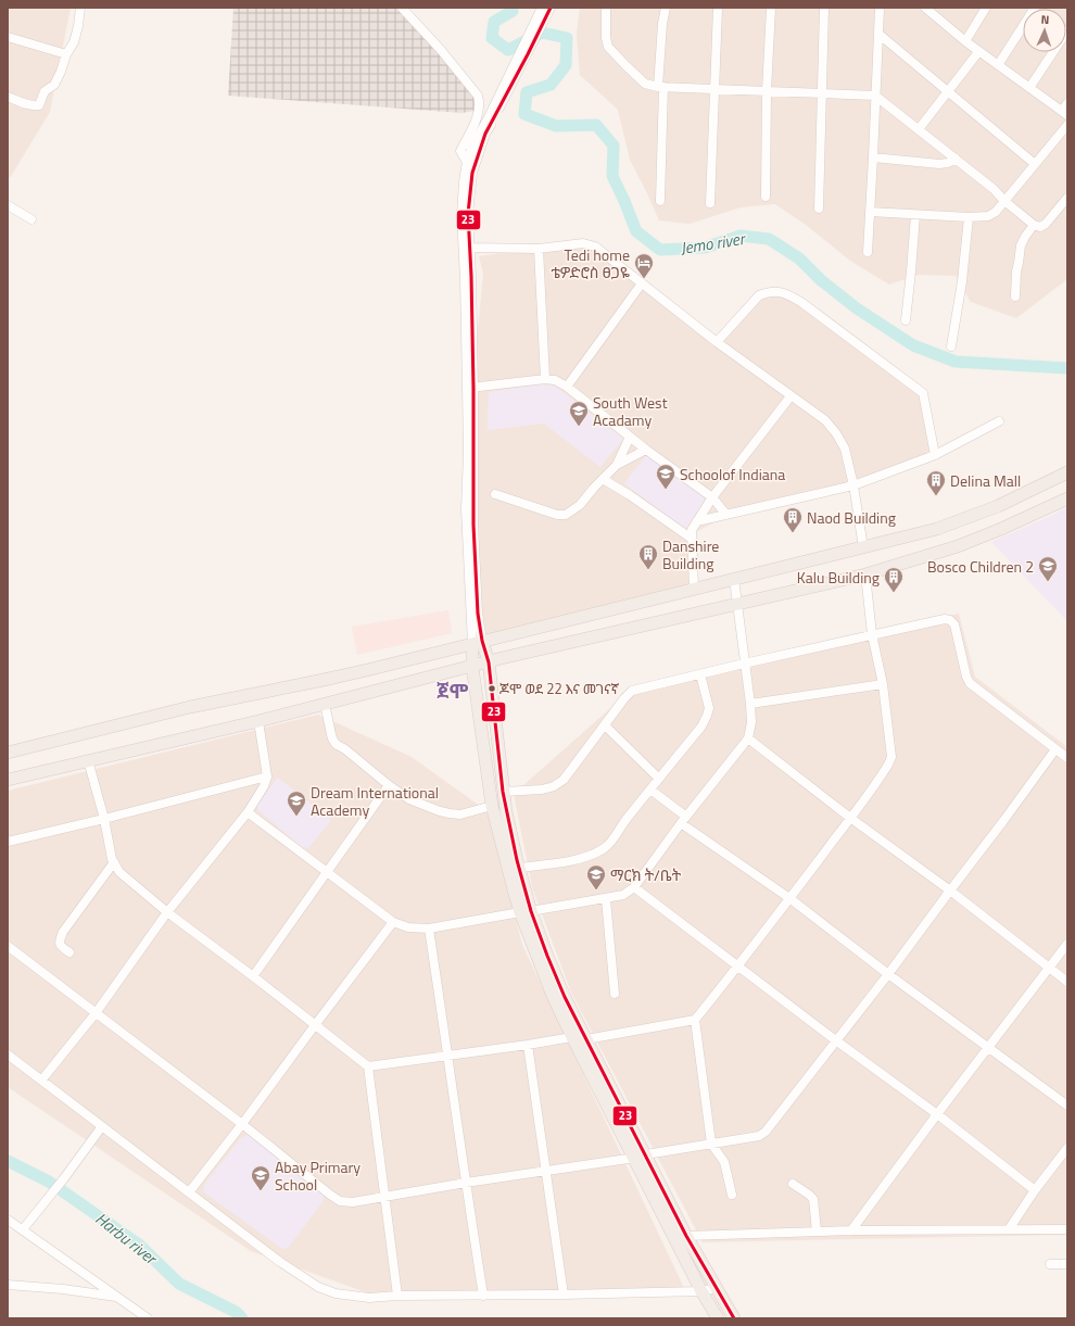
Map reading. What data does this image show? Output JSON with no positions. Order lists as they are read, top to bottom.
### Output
{
  "districts": ["ጀሞ"],
  "water": ["Jemo river", "Harbu river"],
  "places": {
    "hotel": ["Tedi home ቴዎድሮስ ፀጋዬ"],
    "school or university": [
      "South West Acadamy",
      "Schoolof Indiana",
      "Bosco Children 2",
      "Dream International Academy",
      "ማርክ ት/ቤት",
      "Abay Primary School"
    ],
    "building": [
      "Delina Mall",
      "Naod Building",
      "Danshire Building",
      "Kalu Building"
    ],
    "other": ["ጆሞ ወደ 22 እና መገናኛ"]
  },
  "lines": ["transit line 23"],
  "north": "top"
}
